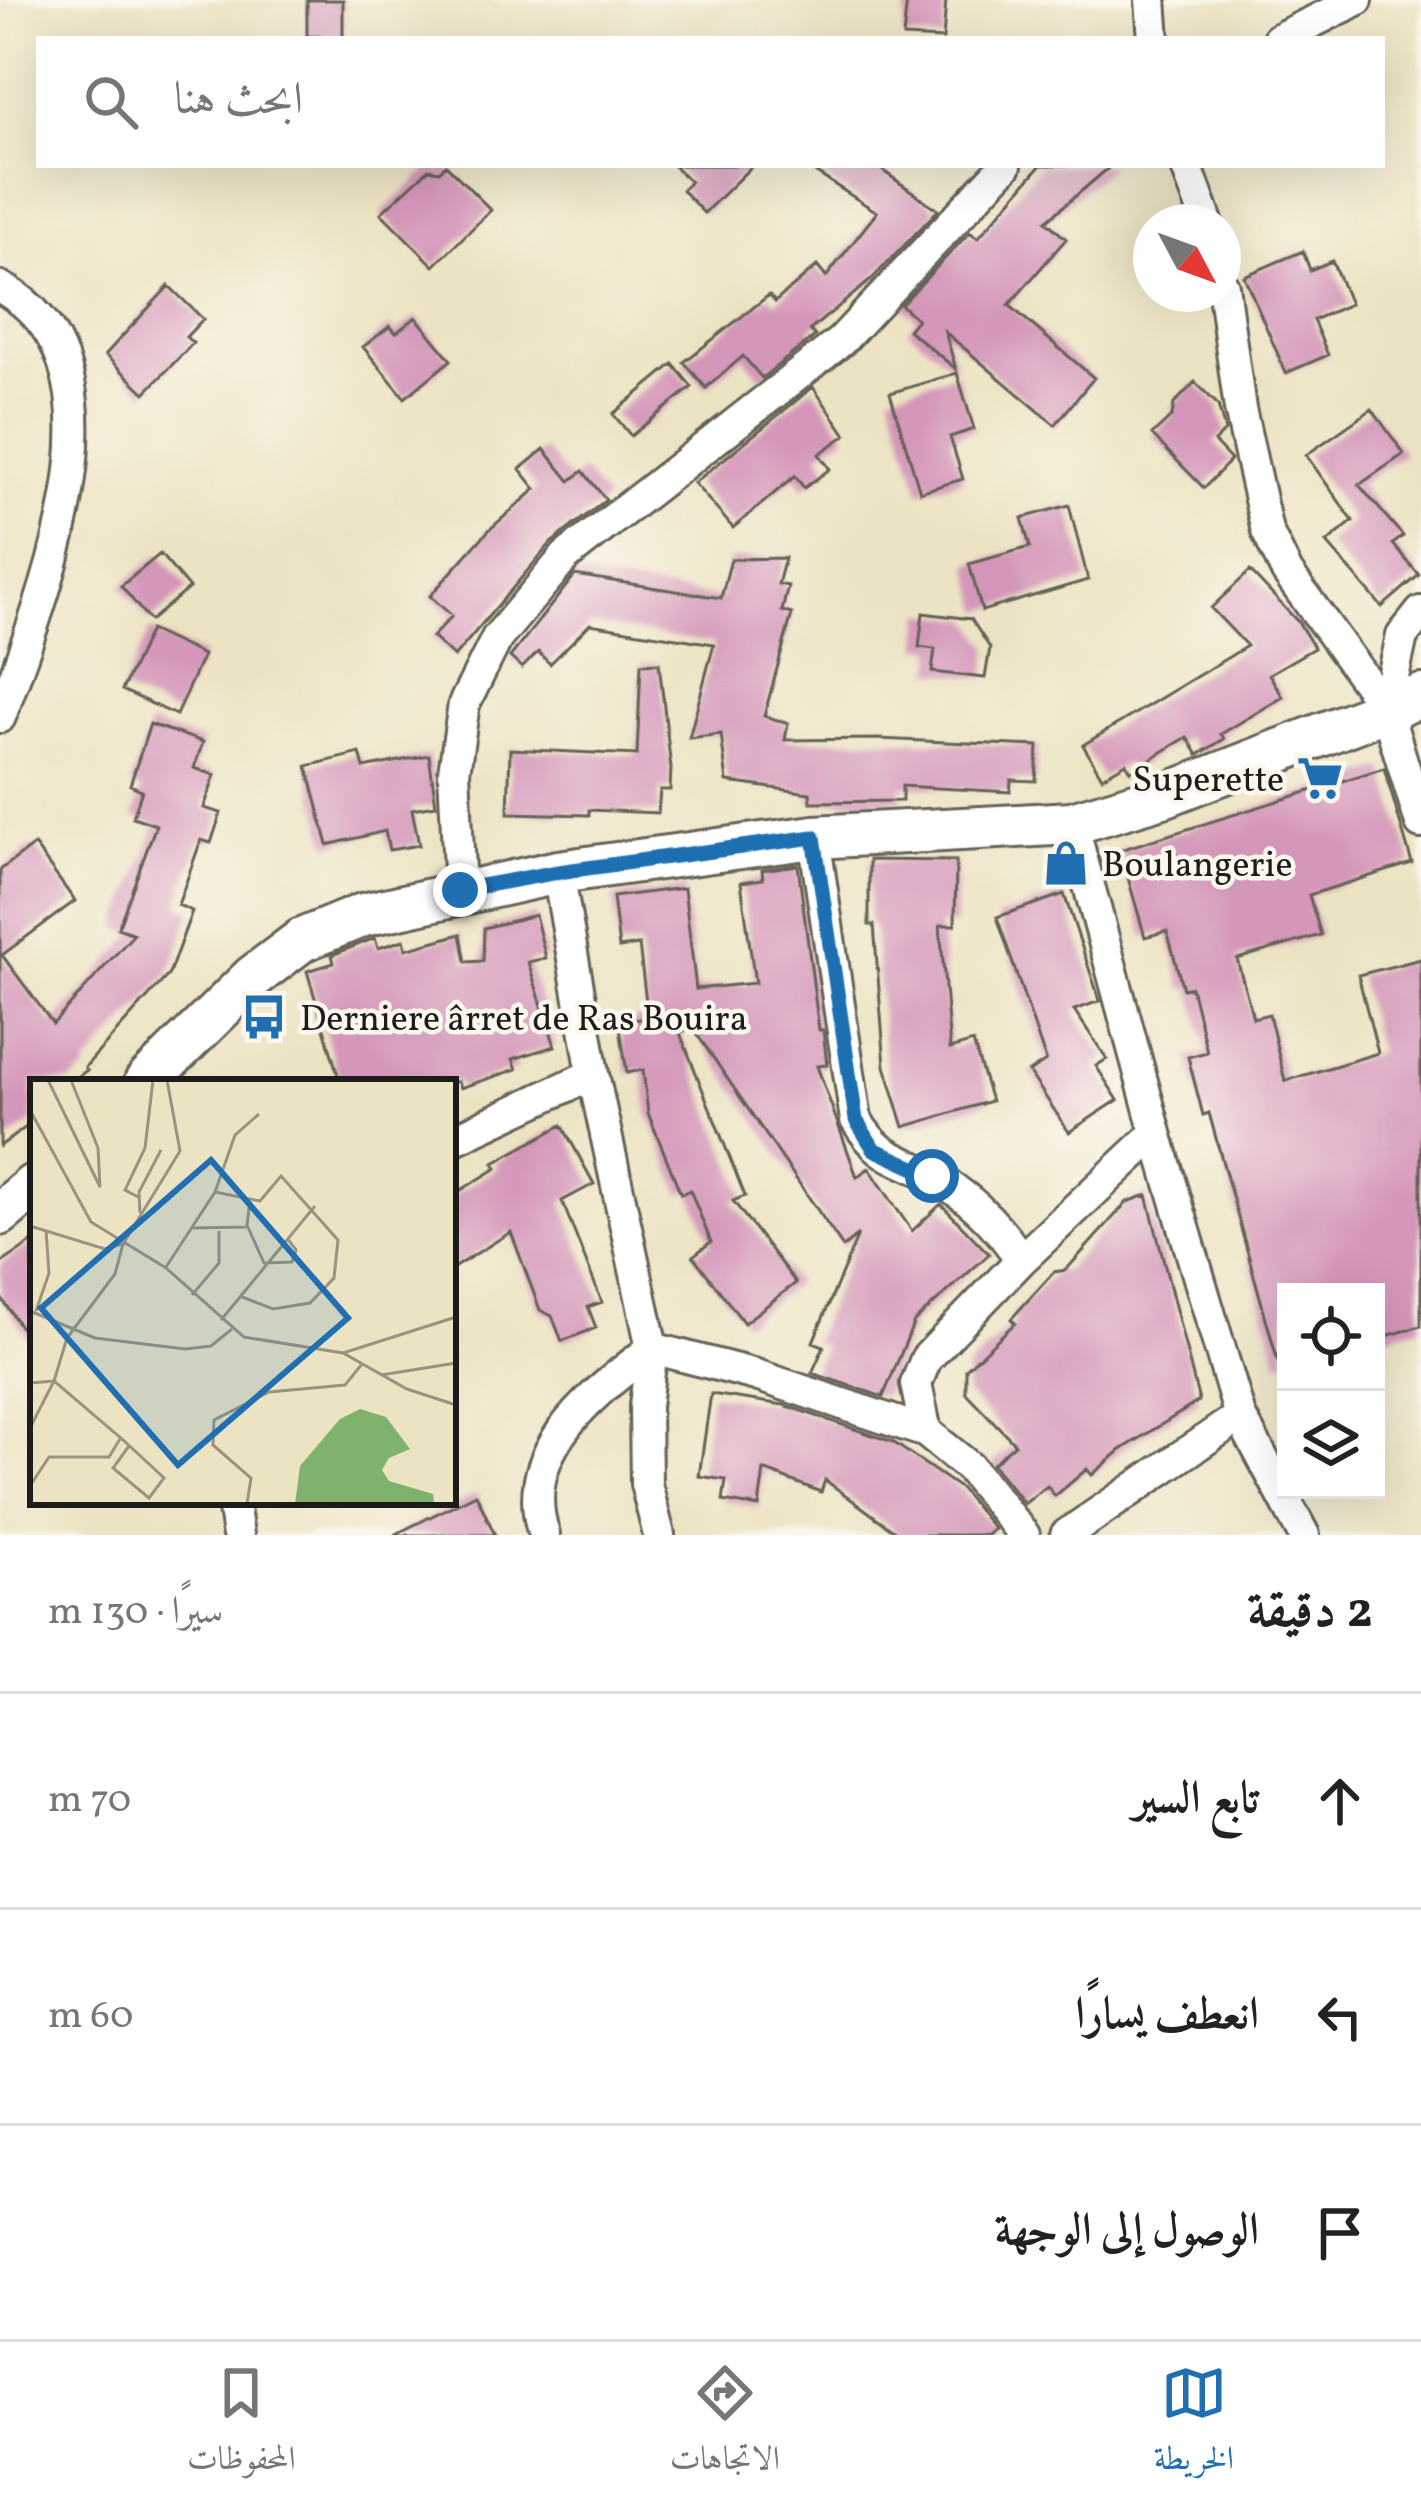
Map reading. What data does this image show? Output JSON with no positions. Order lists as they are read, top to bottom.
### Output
{
  "places": {
    "supermarket": ["Superette"],
    "shop": ["Boulangerie"],
    "bus stop": ["Derniere ârret de Ras Bouira"]
  },
  "north": "bottom right",
  "page": {
    "search": "ابحث هنا",
    "heading": ["2 دقيقة", "سيرًا · 130 m"],
    "list": [
      ["تابع السير", "70 m"],
      ["انعطف يسارًا", "60 m"],
      "الوصول إلى الوجهة"
    ],
    "nav": ["الخريطة", "الاتجاهات", "المحفوظات"]
  }
}
